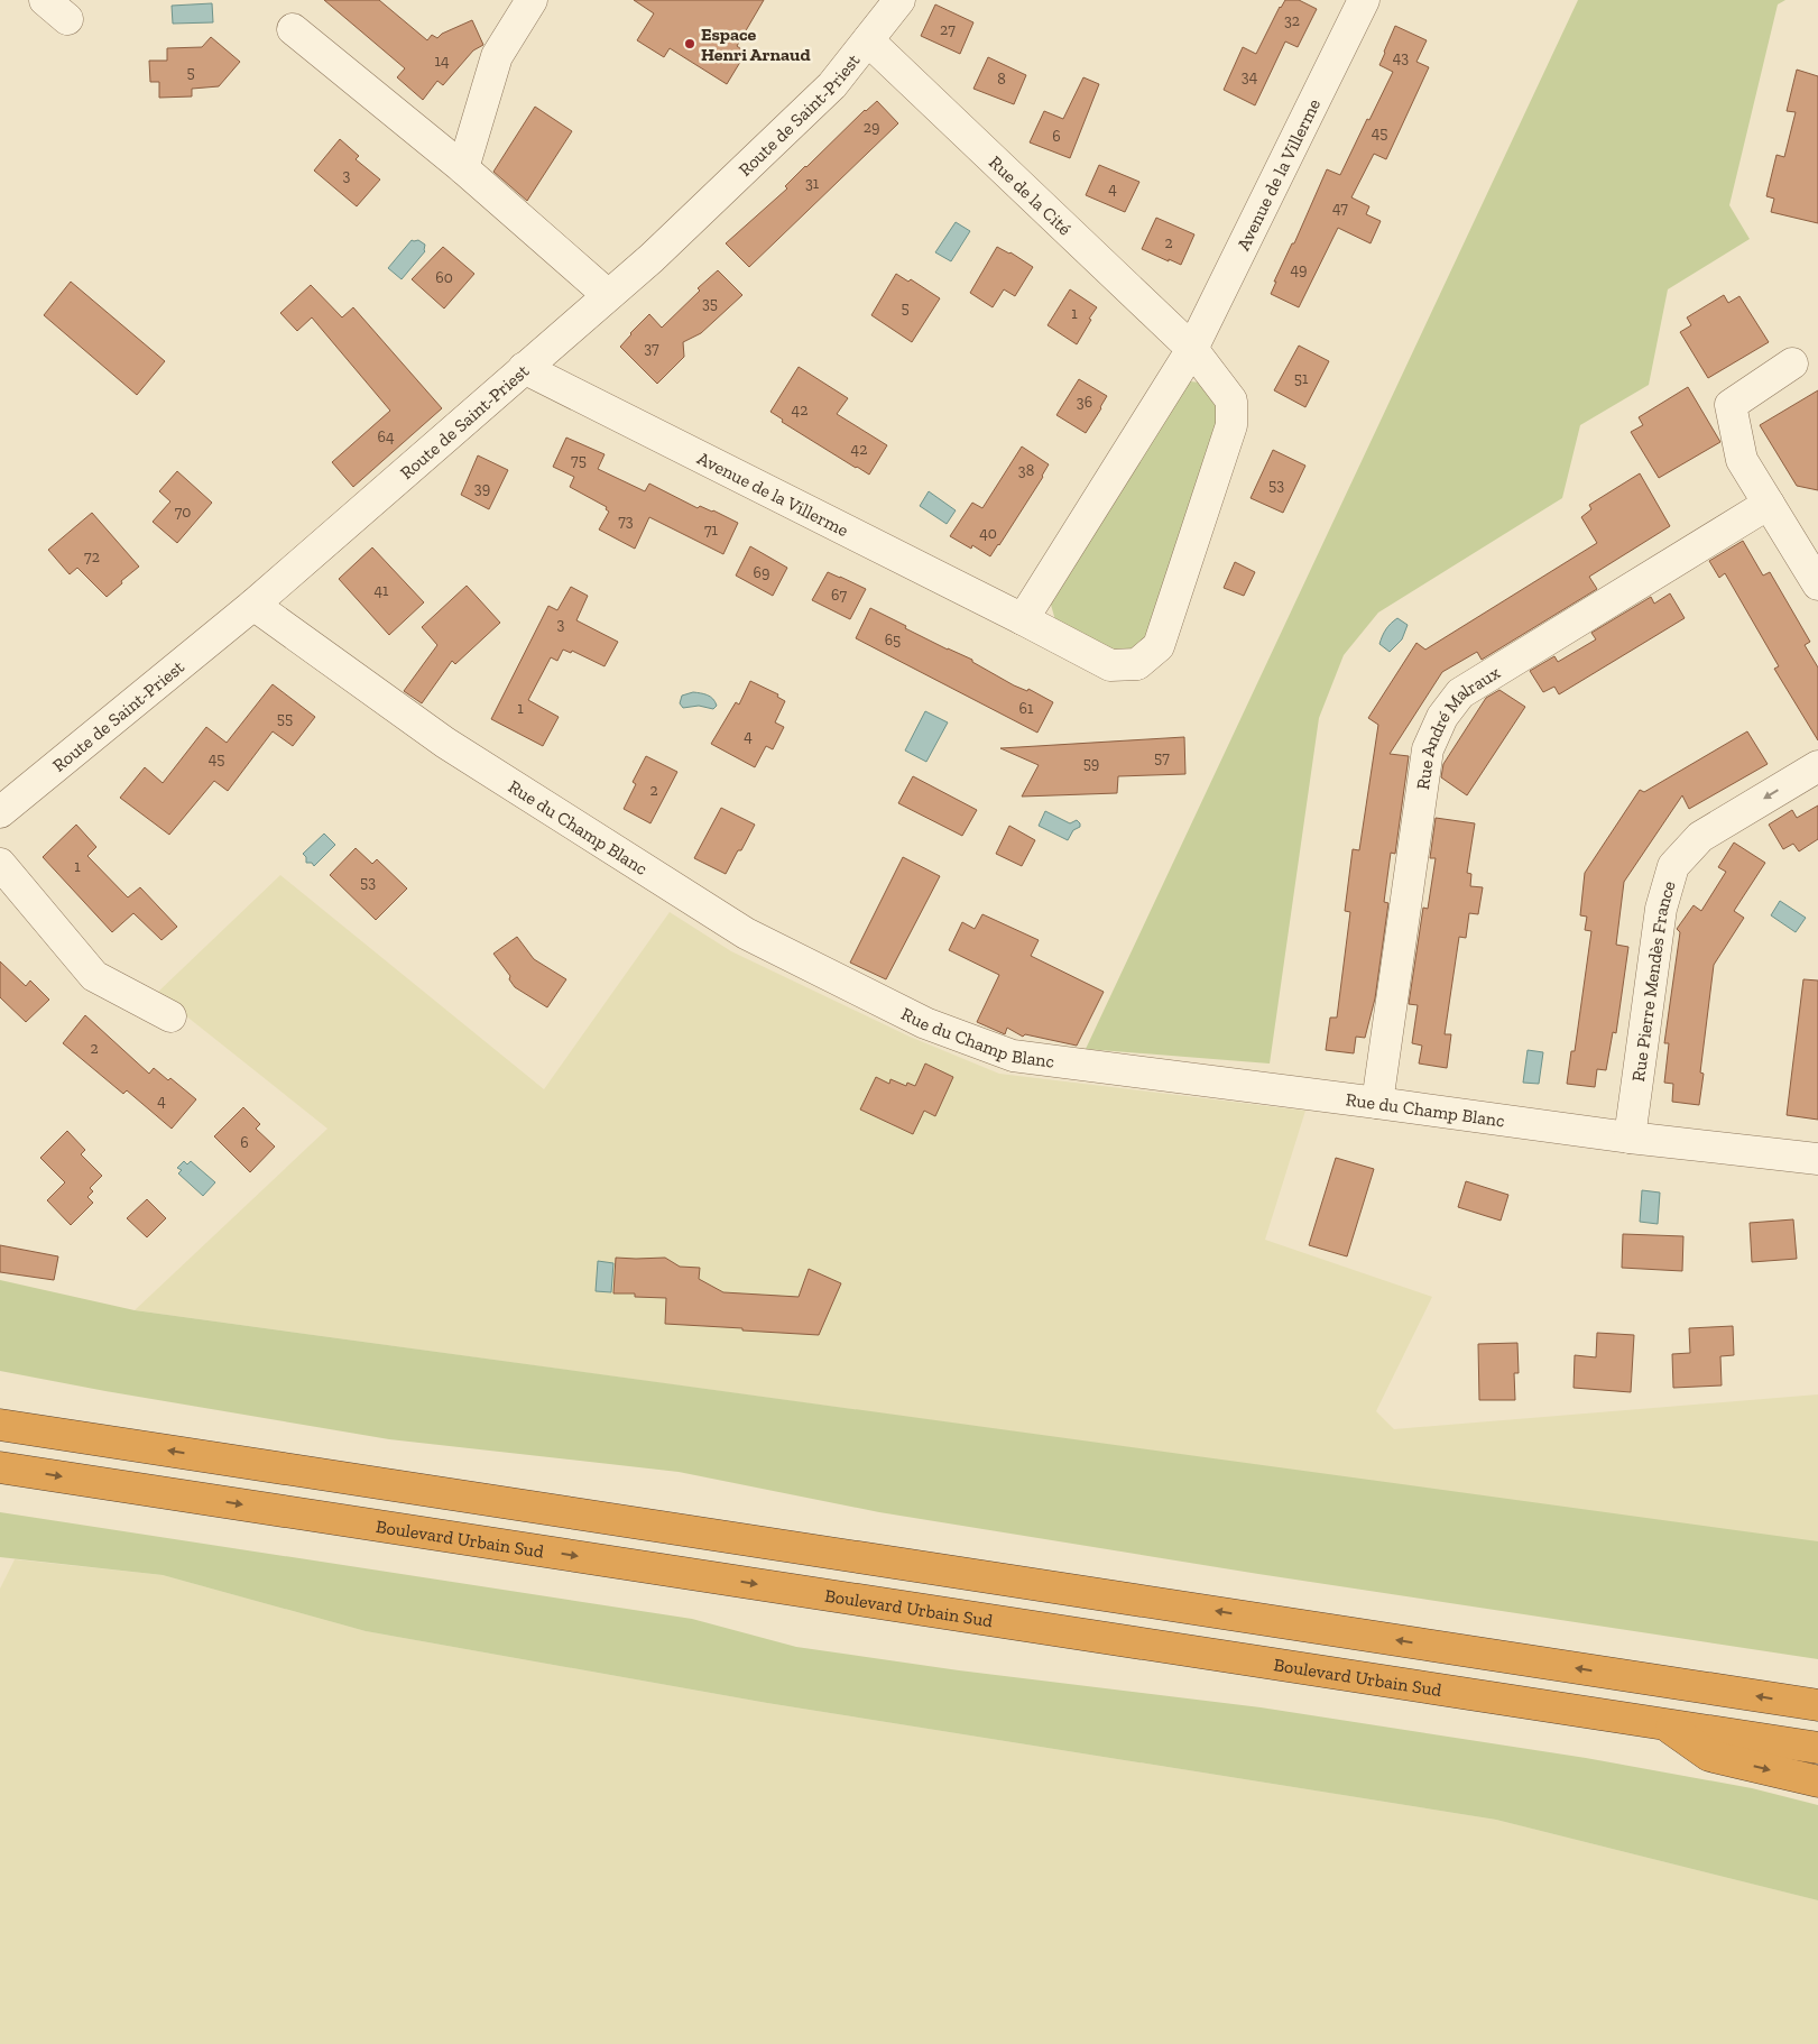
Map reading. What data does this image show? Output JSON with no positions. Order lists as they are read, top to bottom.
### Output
{
  "streets": {
    "highway": ["Boulevard Urbain Sud"],
    "street": [
      "Route de Saint-Priest",
      "Avenue de la Villerme",
      "Rue de la Cité",
      "Rue André Malraux",
      "Rue du Champ Blanc",
      "Rue Pierre Mendès France"
    ]
  },
  "crossings": [
    ["Route de Saint-Priest", "Avenue de la Villerme"],
    ["Route de Saint-Priest", "Rue de la Cité"],
    ["Route de Saint-Priest", "Rue du Champ Blanc"],
    ["Avenue de la Villerme", "Rue de la Cité"],
    ["Rue André Malraux", "Rue du Champ Blanc"],
    ["Rue du Champ Blanc", "Rue Pierre Mendès France"]
  ],
  "one_way": ["Rue Pierre Mendès France"],
  "places": ["Espace Henri Arnaud"],
  "house_numbers": [
    "32",
    "27",
    "43",
    "14",
    "5",
    "34",
    "8",
    "29",
    "45",
    "6",
    "3",
    "31",
    "4",
    "47",
    "2",
    "49",
    "60",
    "35",
    "5",
    "1",
    "37",
    "51",
    "36",
    "42",
    "64",
    "42",
    "75",
    "38",
    "53",
    "39",
    "70",
    "73",
    "71",
    "40",
    "72",
    "69",
    "41",
    "67",
    "3",
    "65",
    "1",
    "61",
    "55",
    "4",
    "57",
    "45",
    "59",
    "2",
    "1",
    "53",
    "2",
    "4",
    "6"
  ]
}
